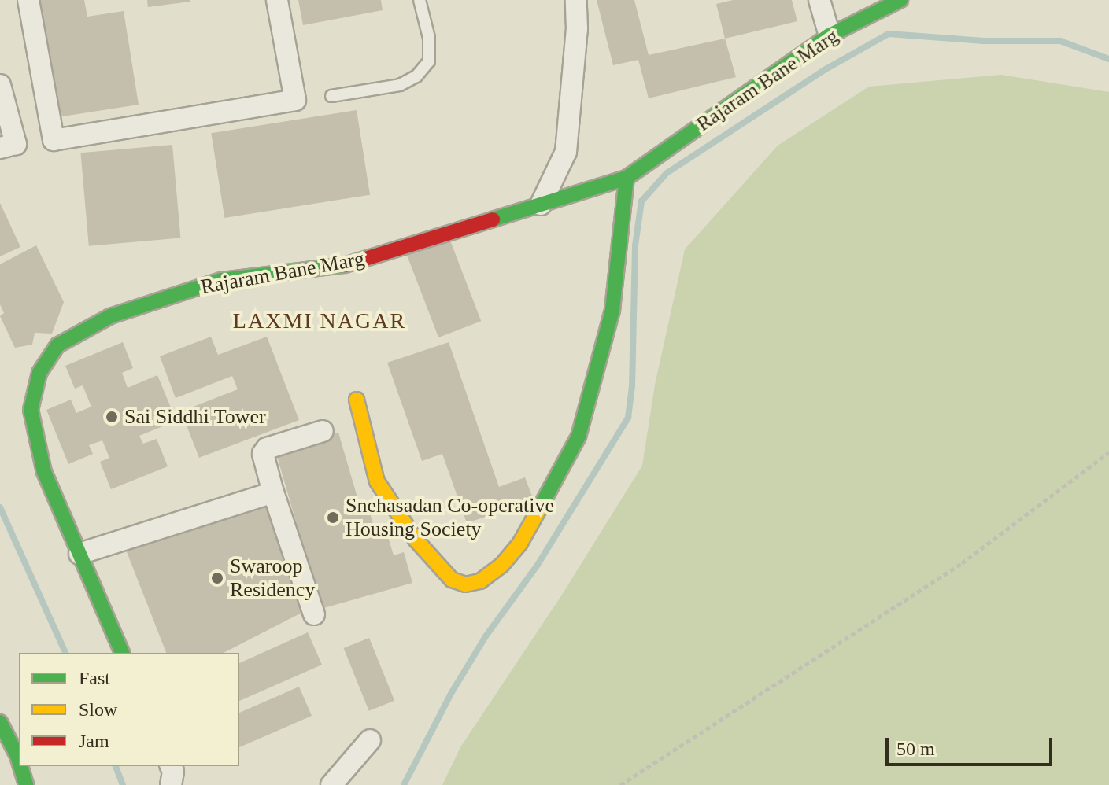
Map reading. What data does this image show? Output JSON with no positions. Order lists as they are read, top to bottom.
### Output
{
  "streets": {
    "street": ["Rajaram Bane Marg"]
  },
  "districts": ["LAXMI NAGAR"],
  "places": ["Sai Siddhi Tower", "Snehasadan Co-operative Housing Society", "Swaroop Residency"],
  "legend": ["Fast", "Slow", "Jam"],
  "scale_bar": "50 m"
}
